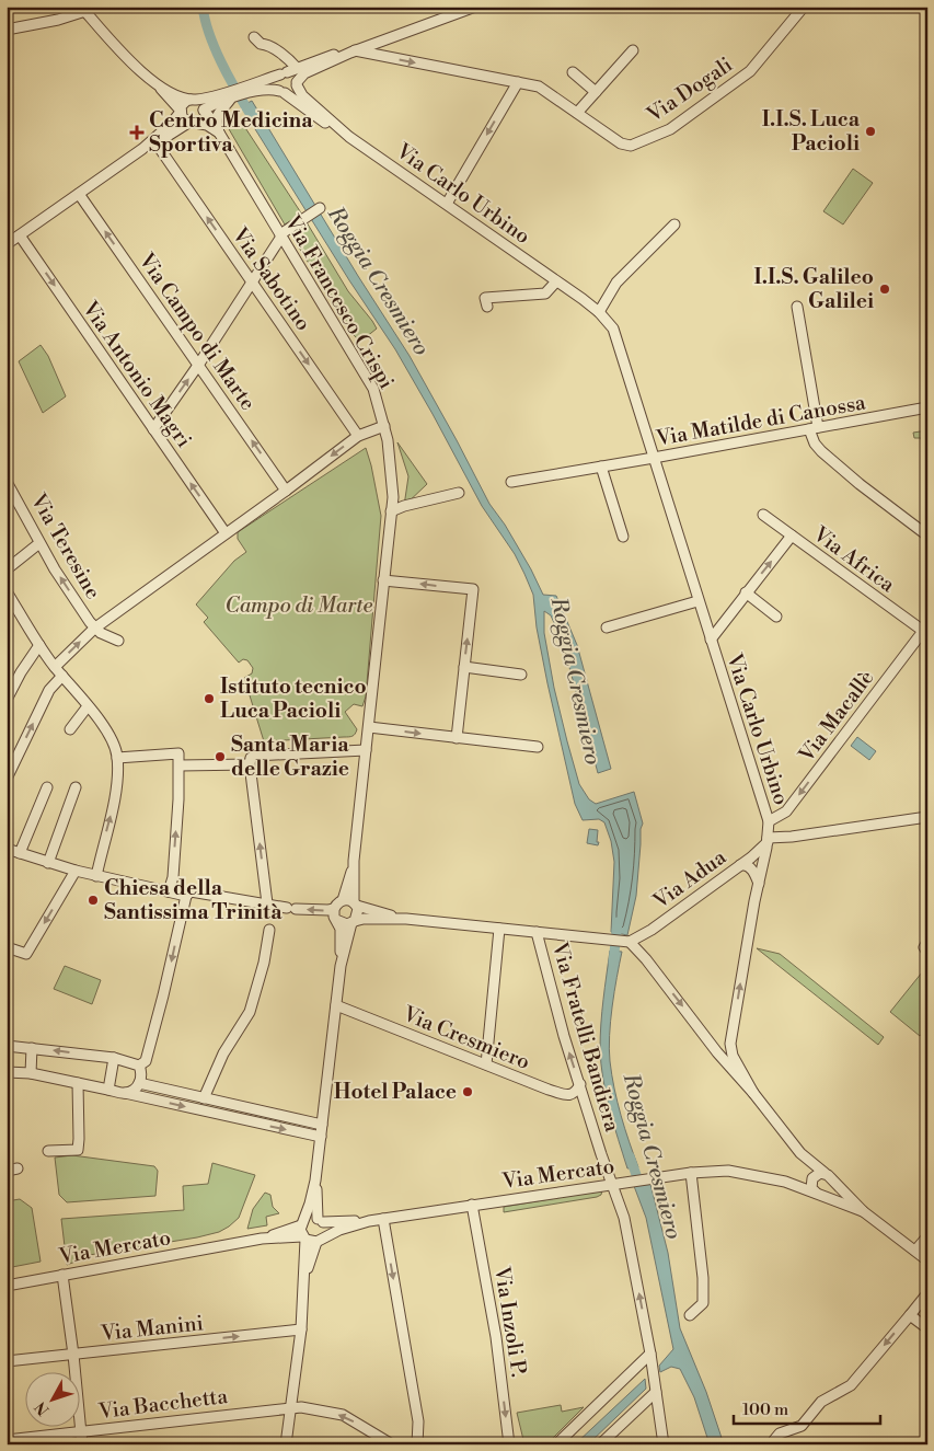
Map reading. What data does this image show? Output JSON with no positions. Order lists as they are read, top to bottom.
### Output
{
  "streets": {
    "street": [
      "Via Dogali",
      "Via Carlo Urbino",
      "Via Sabotino",
      "Via Francesco Crispi",
      "Via Campo di Marte",
      "Via Antonio Magri",
      "Via Matilde di Canossa",
      "Via Teresine",
      "Via Africa",
      "Via Macallè",
      "Via Adua",
      "Via Fratelli Bandiera",
      "Via Cresmiero",
      "Via Mercato",
      "Via Inzoli P.",
      "Via Manini",
      "Via Bacchetta"
    ]
  },
  "crossings": [
    ["Via Carlo Urbino", "Via Matilde di Canossa"],
    ["Via Carlo Urbino", "Via Africa"],
    ["Via Carlo Urbino", "Via Macallè"],
    ["Via Carlo Urbino", "Via Adua"],
    ["Via Africa", "Via Macallè"],
    ["Via Fratelli Bandiera", "Via Cresmiero"],
    ["Via Fratelli Bandiera", "Via Mercato"],
    ["Via Mercato", "Via Inzoli P."]
  ],
  "one_way": [
    "Via Campo di Marte",
    "Via Macallè",
    "Via Inzoli P.",
    "Via Manini"
  ],
  "water": ["Roggia Cresmiero"],
  "parks": ["Campo di Marte"],
  "places": {
    "other": [
      "I.I.S. Luca Pacioli",
      "I.I.S. Galileo Galilei",
      "Istituto tecnico Luca Pacioli",
      "Santa Maria delle Grazie",
      "Chiesa della Santissima Trinità",
      "Hotel Palace"
    ],
    "health": ["Centro Medicina Sportiva"]
  },
  "scale_bar": "100 m",
  "north": "bottom left"
}
